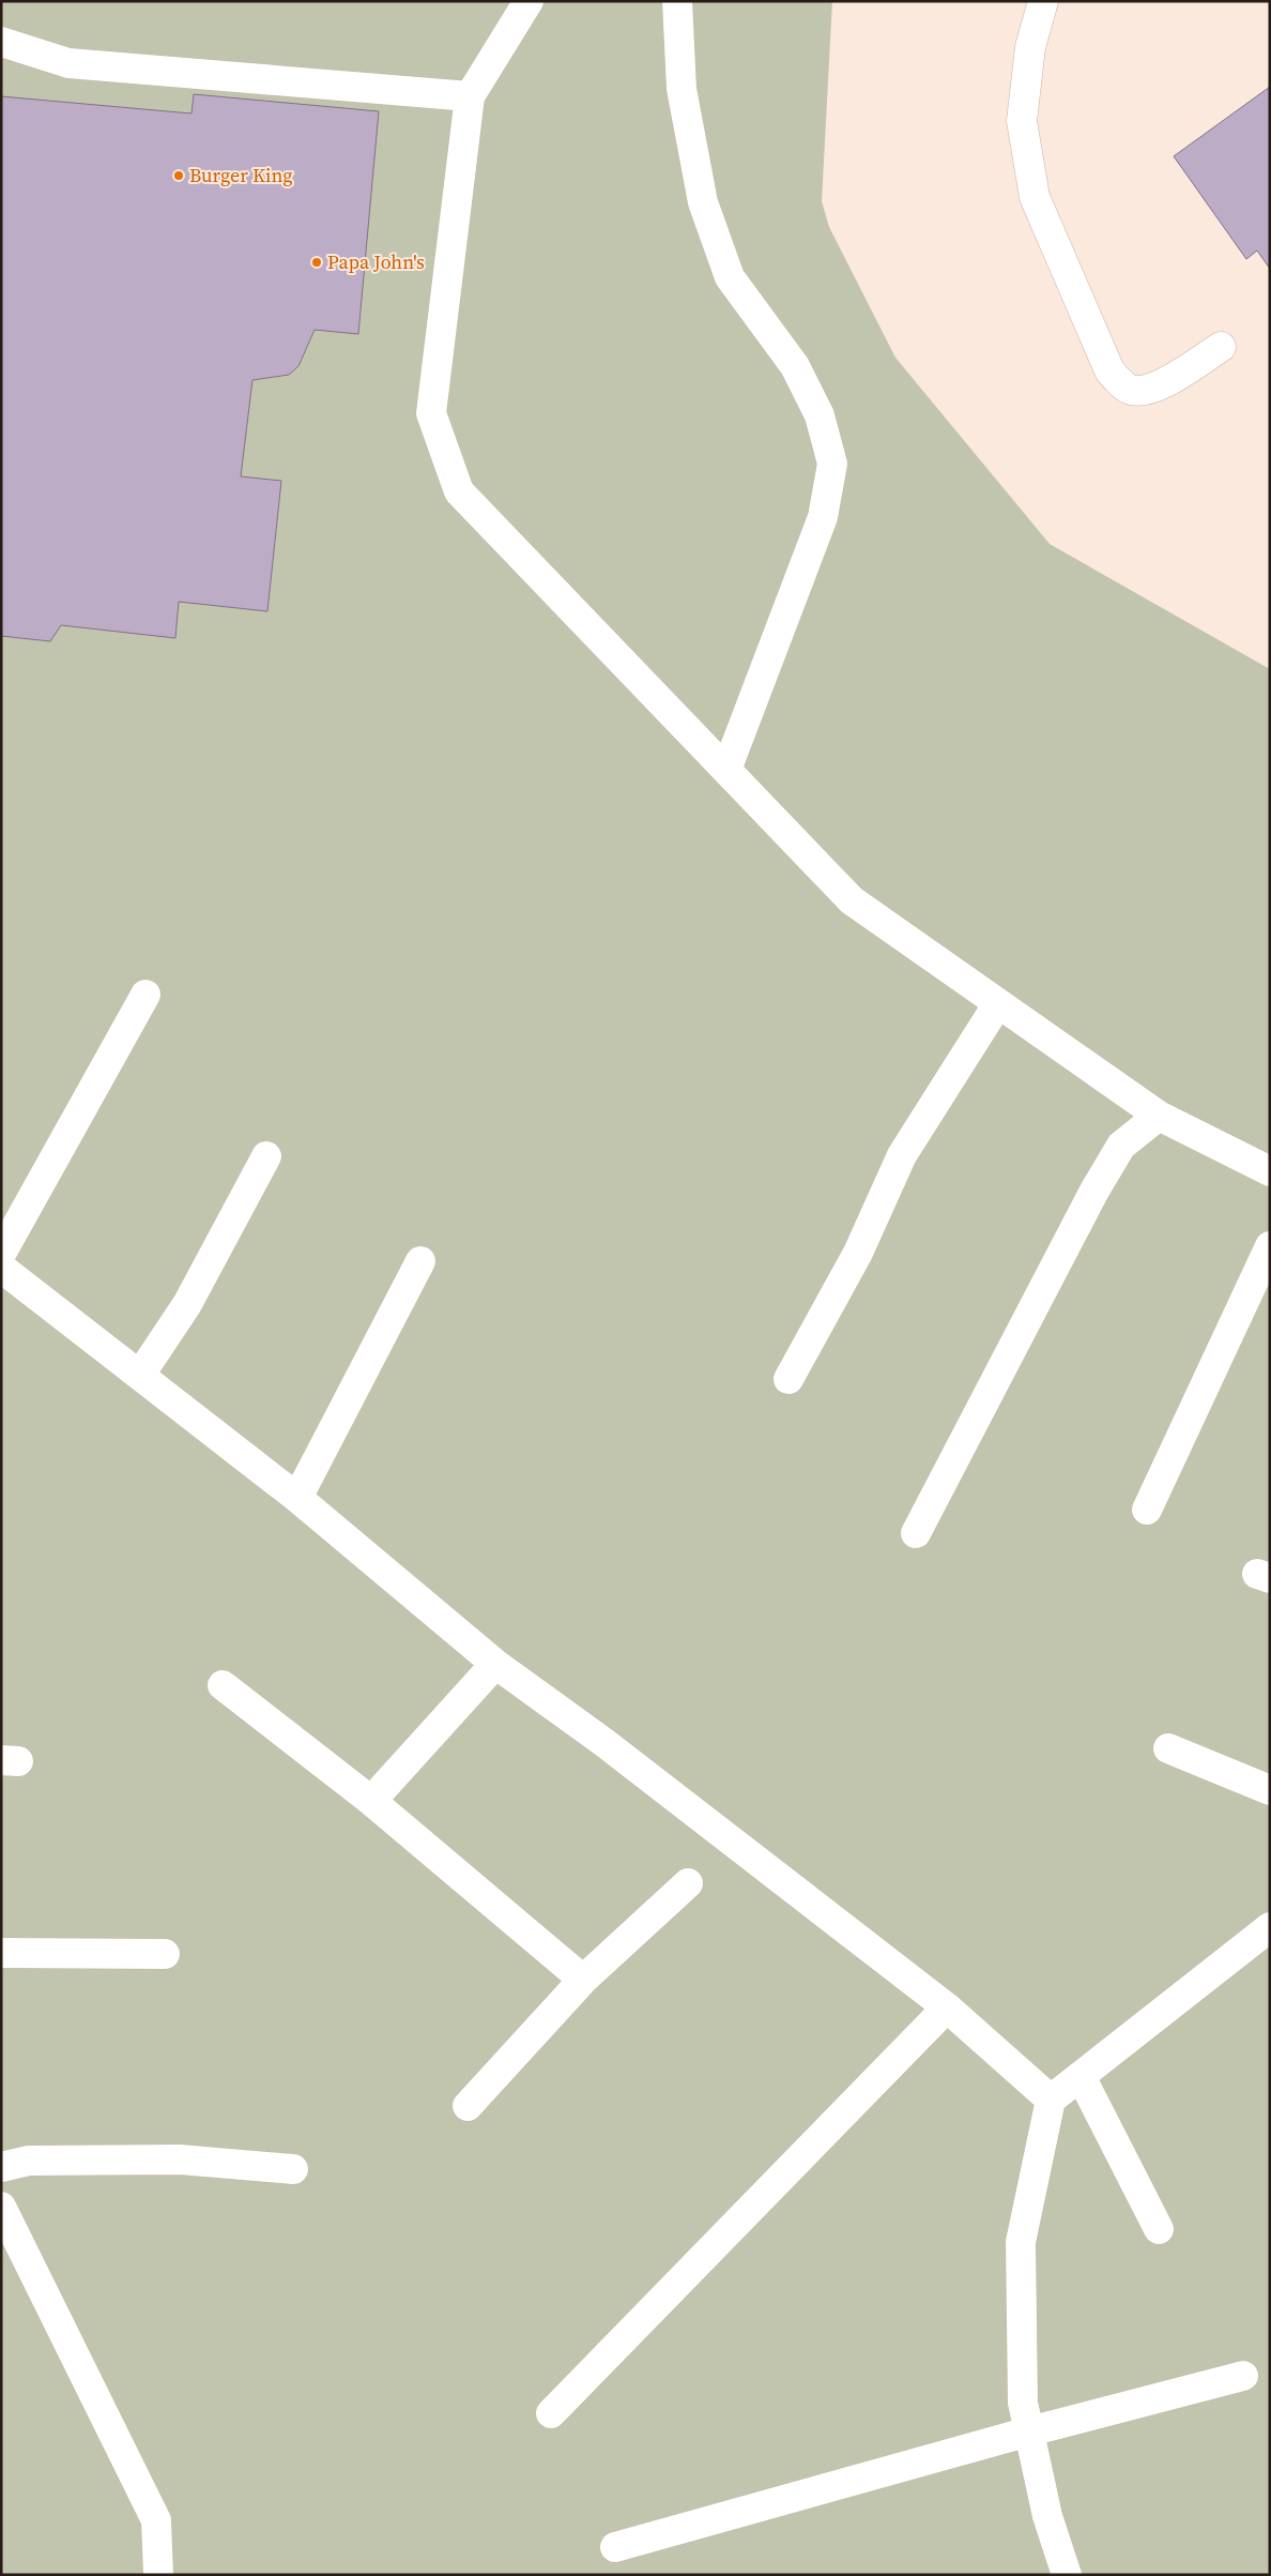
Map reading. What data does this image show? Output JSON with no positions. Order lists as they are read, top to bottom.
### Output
{
  "places": ["Burger King", "Papa John's"]
}
